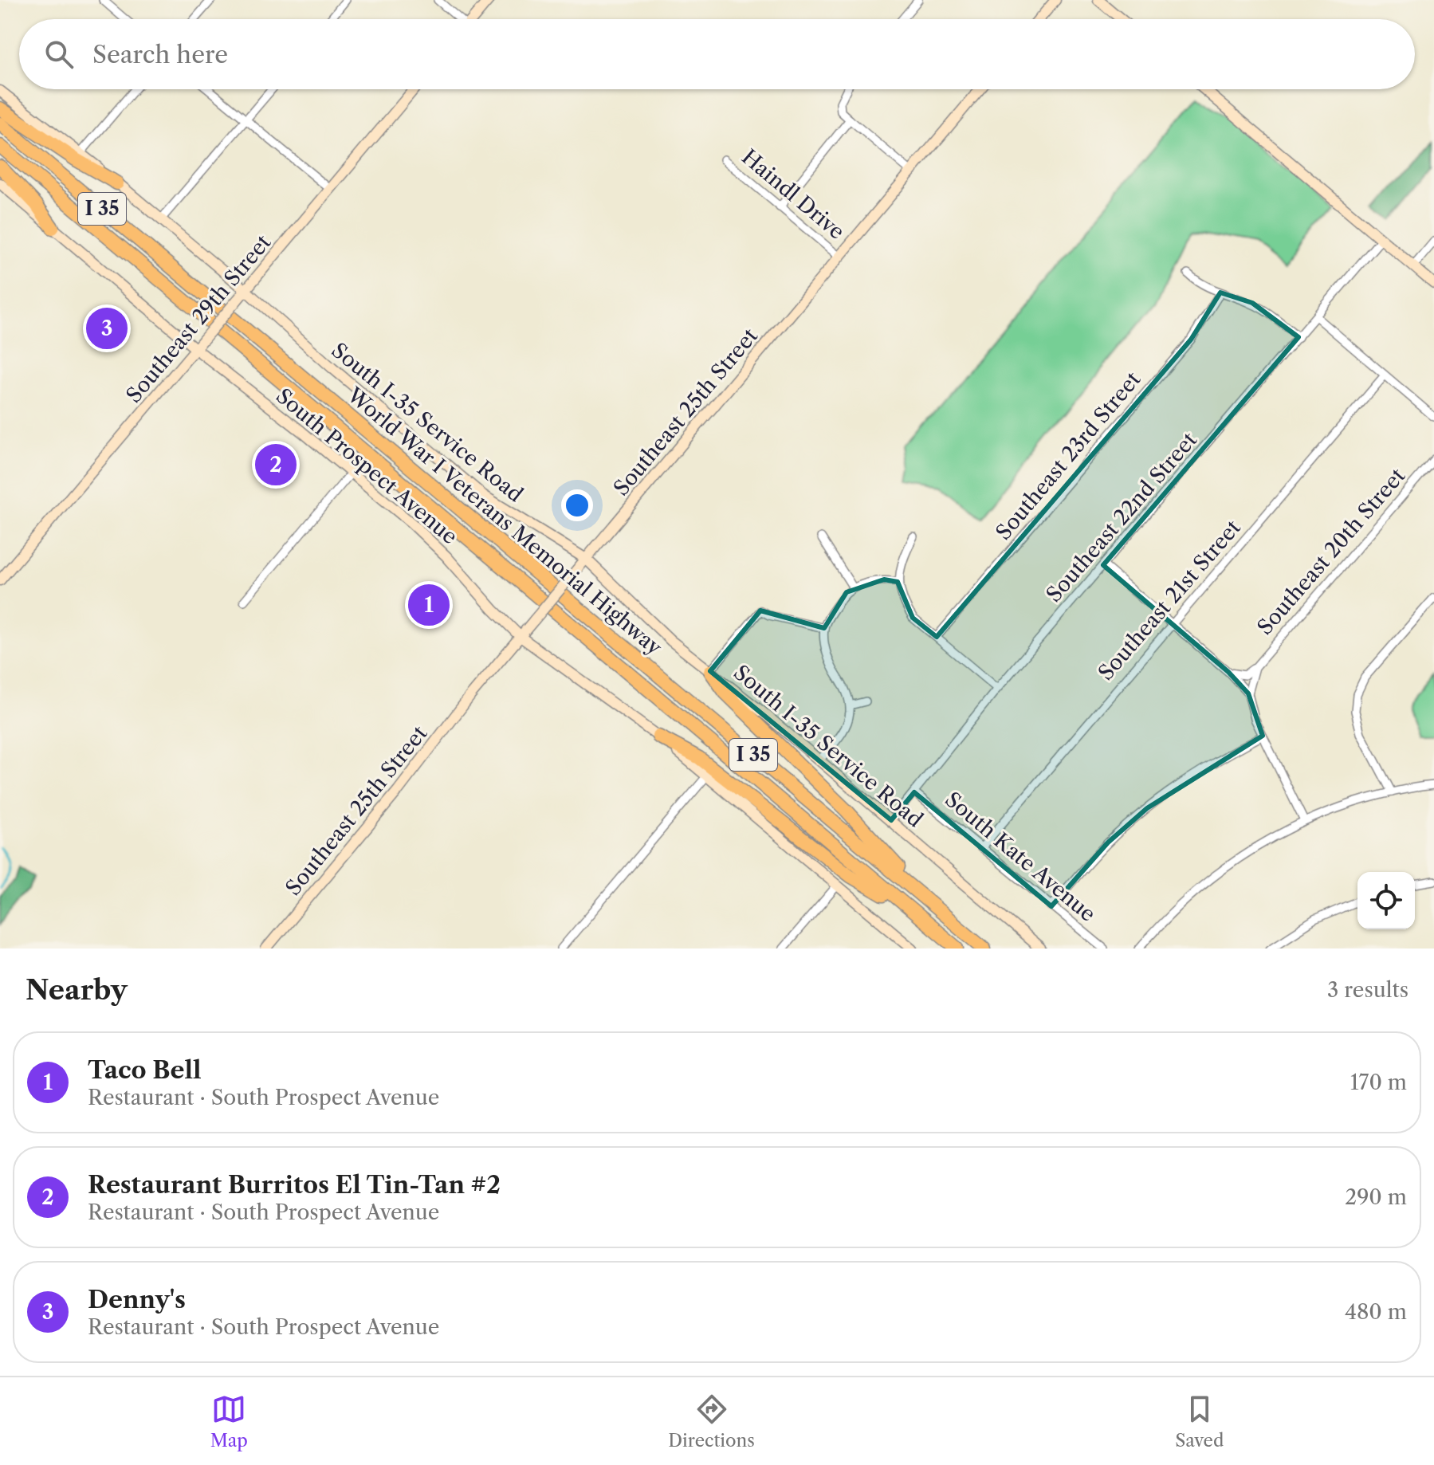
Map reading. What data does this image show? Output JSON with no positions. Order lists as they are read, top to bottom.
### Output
{
  "streets": {
    "highway": ["I 35", "World War I Veterans Memorial Highway"],
    "main road": [
      "Southeast 29th Street",
      "Southeast 25th Street",
      "South I-35 Service Road",
      "South Prospect Avenue"
    ],
    "street": [
      "Haindl Drive",
      "Southeast 23rd Street",
      "Southeast 22nd Street",
      "Southeast 20th Street",
      "Southeast 21st Street",
      "South Kate Avenue"
    ]
  },
  "crossings": [
    ["Haindl Drive", "Southeast 25th Street"],
    ["Southeast 29th Street", "South I-35 Service Road"],
    ["Southeast 29th Street", "South Prospect Avenue"],
    ["Southeast 25th Street", "South I-35 Service Road"],
    ["Southeast 25th Street", "South Prospect Avenue"],
    ["South I-35 Service Road", "Southeast 22nd Street"],
    ["Southeast 22nd Street", "South Kate Avenue"],
    ["Southeast 21st Street", "South Kate Avenue"]
  ],
  "page": {
    "search": "Search here",
    "pins": ["3", "2", "1"],
    "heading": ["Nearby", "3 results"],
    "list": [
      {
        "mark": "1",
        "name": "Taco Bell",
        "note": "Restaurant · South Prospect Avenue",
        "value": "170 m"
      },
      {
        "mark": "2",
        "name": "Restaurant Burritos El Tin-Tan #2",
        "note": "Restaurant · South Prospect Avenue",
        "value": "290 m"
      },
      {
        "mark": "3",
        "name": "Denny's",
        "note": "Restaurant · South Prospect Avenue",
        "value": "480 m"
      }
    ],
    "nav": ["Map", "Directions", "Saved"]
  }
}
